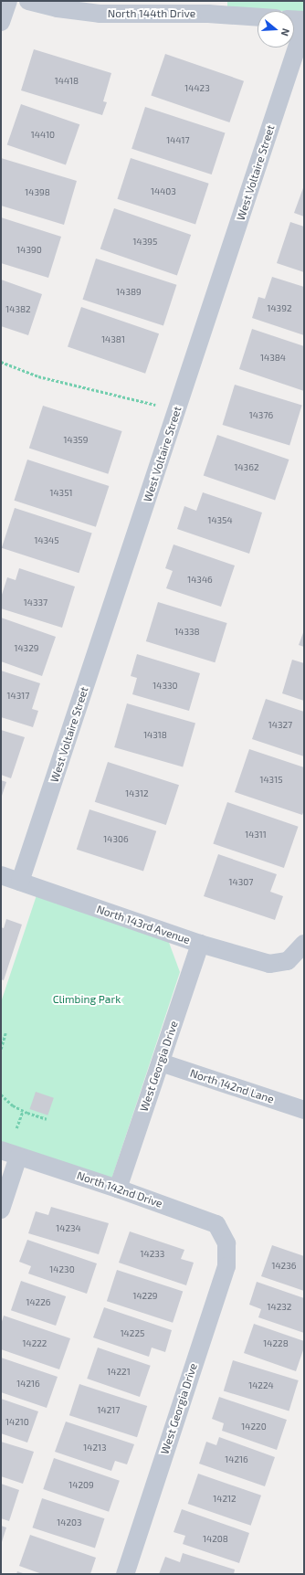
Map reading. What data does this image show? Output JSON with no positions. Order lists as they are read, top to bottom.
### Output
{
  "streets": {
    "street": [
      "North 144th Drive",
      "West Voltaire Street",
      "North 143rd Avenue",
      "West Georgia Drive",
      "North 142nd Lane",
      "North 142nd Drive"
    ]
  },
  "crossings": [
    ["West Voltaire Street", "North 143rd Avenue"],
    ["North 143rd Avenue", "West Georgia Drive"],
    ["West Georgia Drive", "North 142nd Lane"],
    ["West Georgia Drive", "North 142nd Drive"]
  ],
  "parks": ["Climbing Park"],
  "house_numbers": [
    "14418",
    "14423",
    "14410",
    "14417",
    "14403",
    "14398",
    "14395",
    "14390",
    "14389",
    "14392",
    "14382",
    "14381",
    "14384",
    "14376",
    "14359",
    "14362",
    "14351",
    "14354",
    "14345",
    "14346",
    "14337",
    "14338",
    "14329",
    "14330",
    "14317",
    "14327",
    "14318",
    "14315",
    "14312",
    "14311",
    "14306",
    "14307",
    "14234",
    "14233",
    "14236",
    "14230",
    "14229",
    "14226",
    "14232",
    "14225",
    "14222",
    "14228",
    "14221",
    "14216",
    "14224",
    "14217",
    "14210",
    "14220",
    "14213",
    "14216",
    "14209",
    "14212",
    "14203",
    "14208"
  ],
  "north": "right"
}
